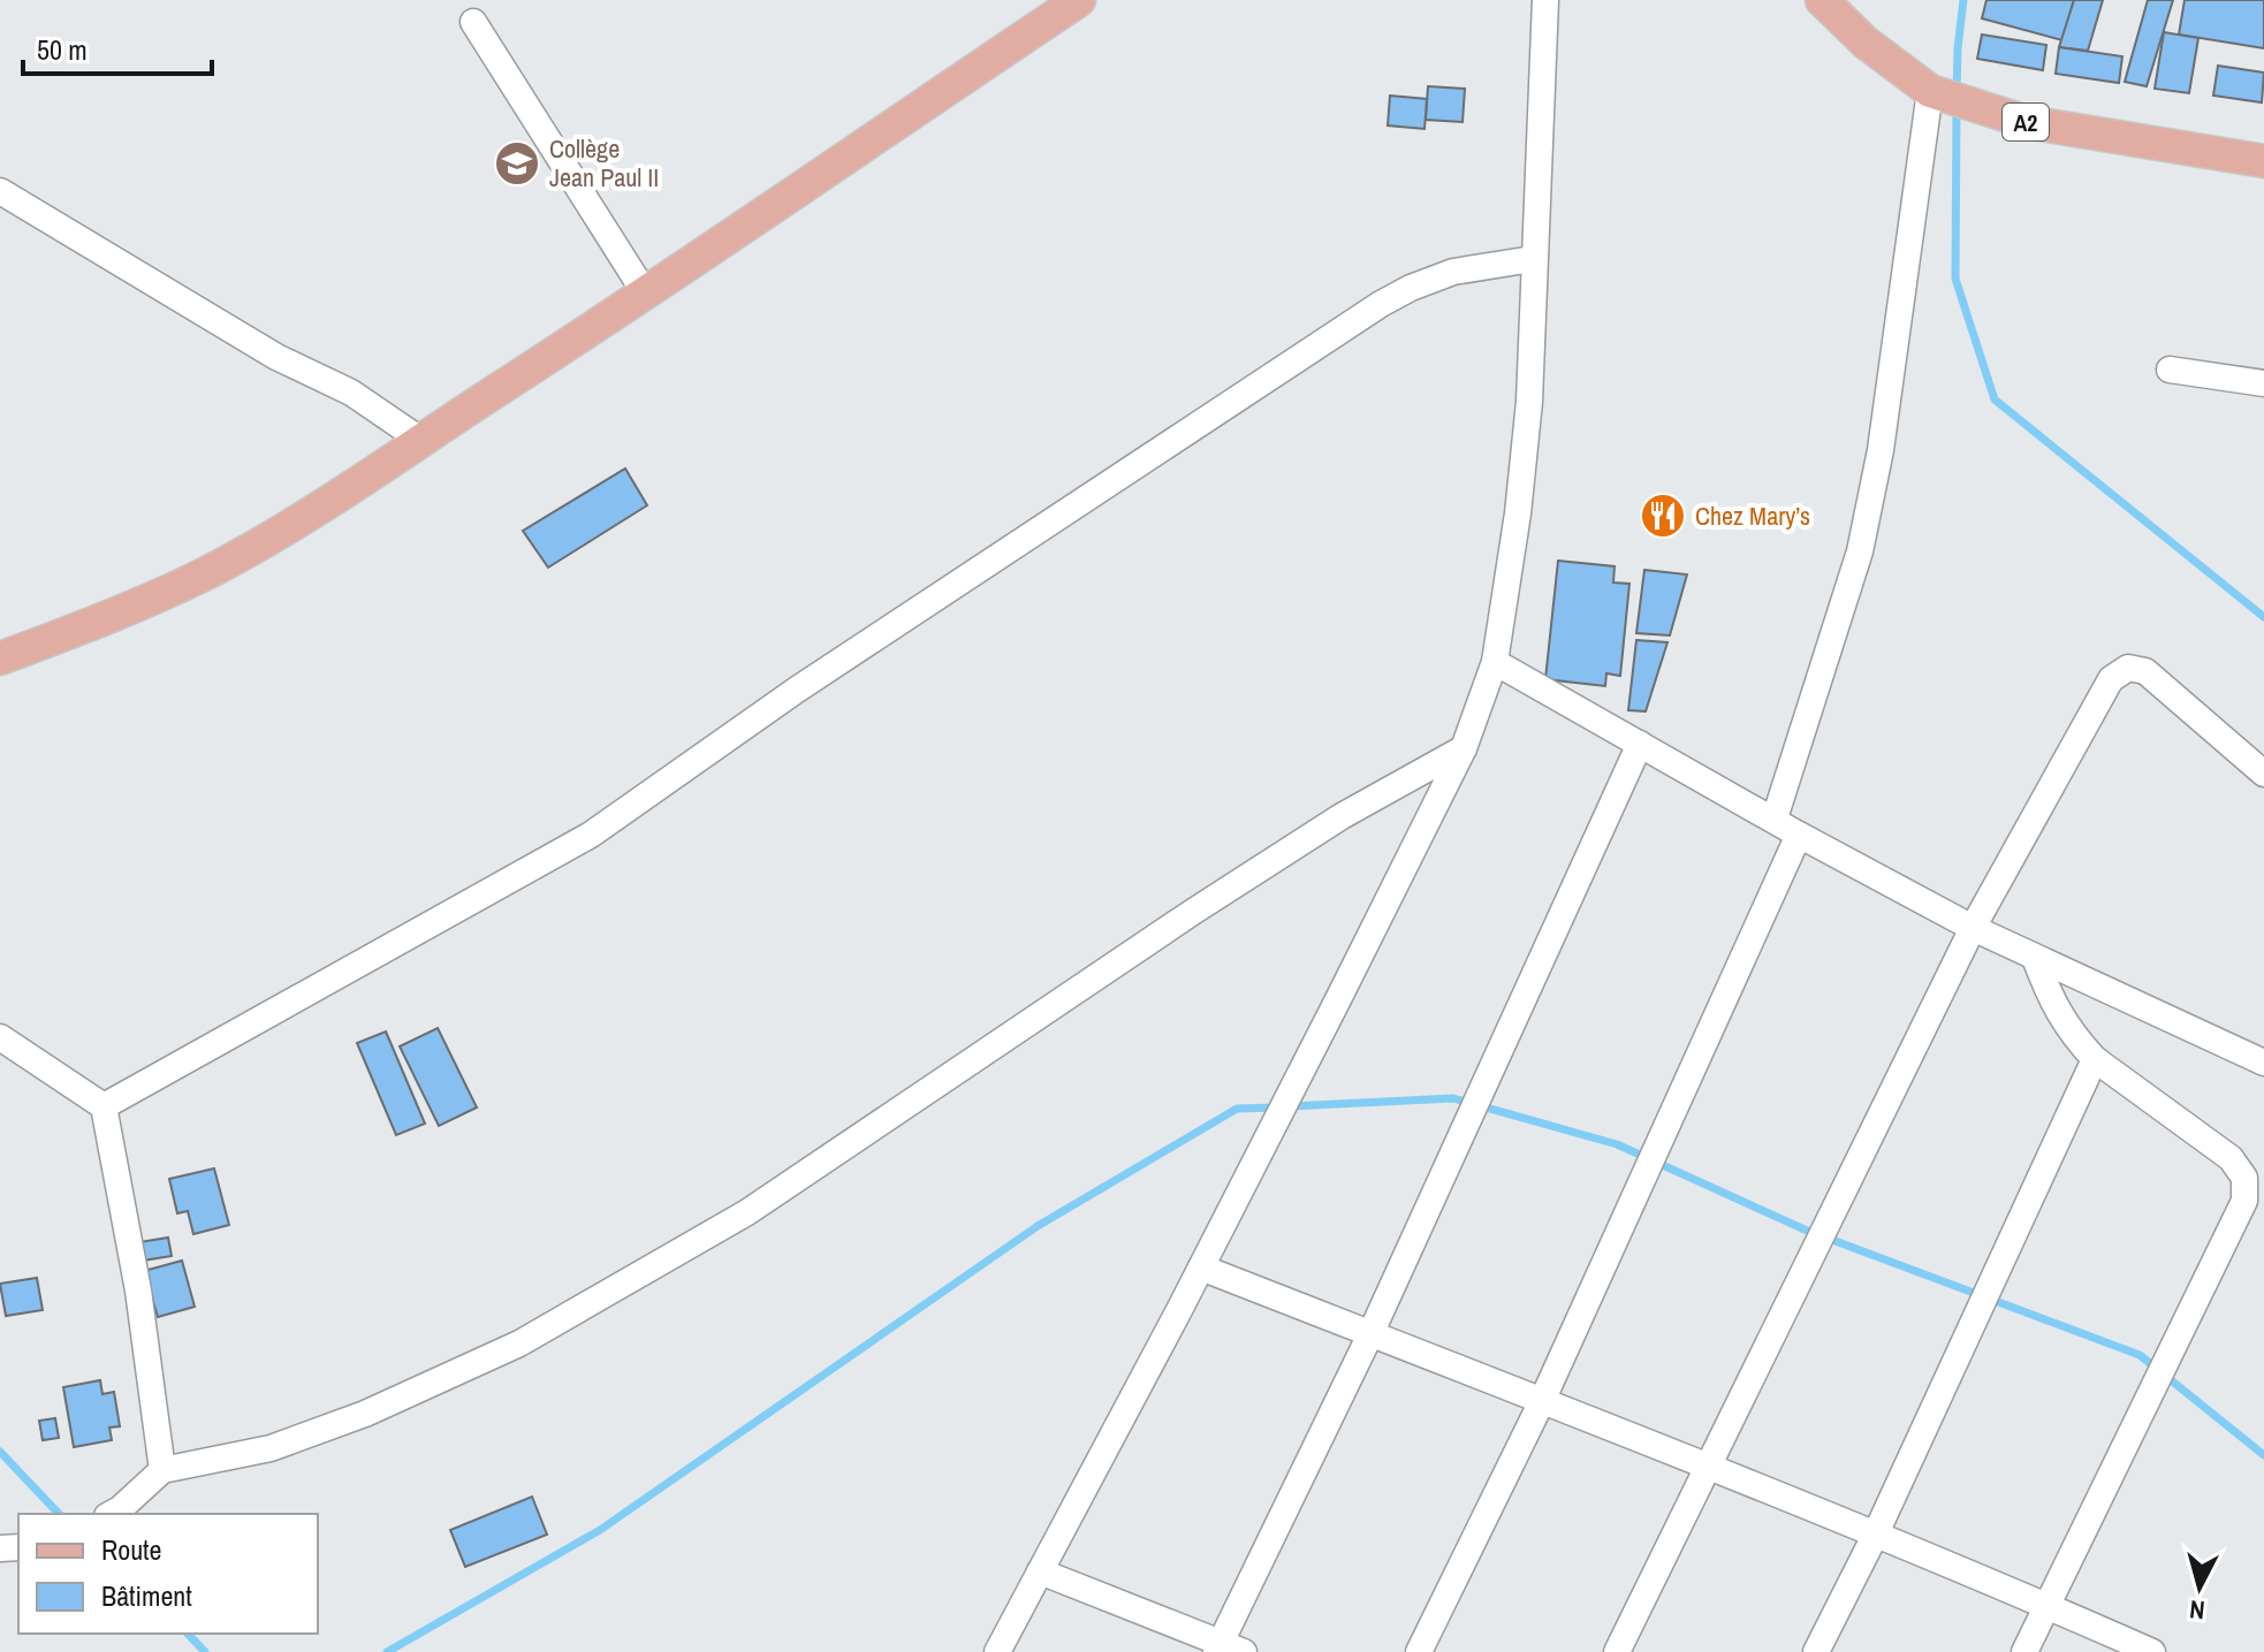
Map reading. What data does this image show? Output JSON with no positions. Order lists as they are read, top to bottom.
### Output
{
  "streets": {
    "main road": ["A2"]
  },
  "places": {
    "school or university": ["Collège Jean Paul II"],
    "restaurant": ["Chez Mary’s"]
  },
  "legend": ["Route", "Bâtiment"],
  "scale_bar": "50 m",
  "north": "bottom"
}
